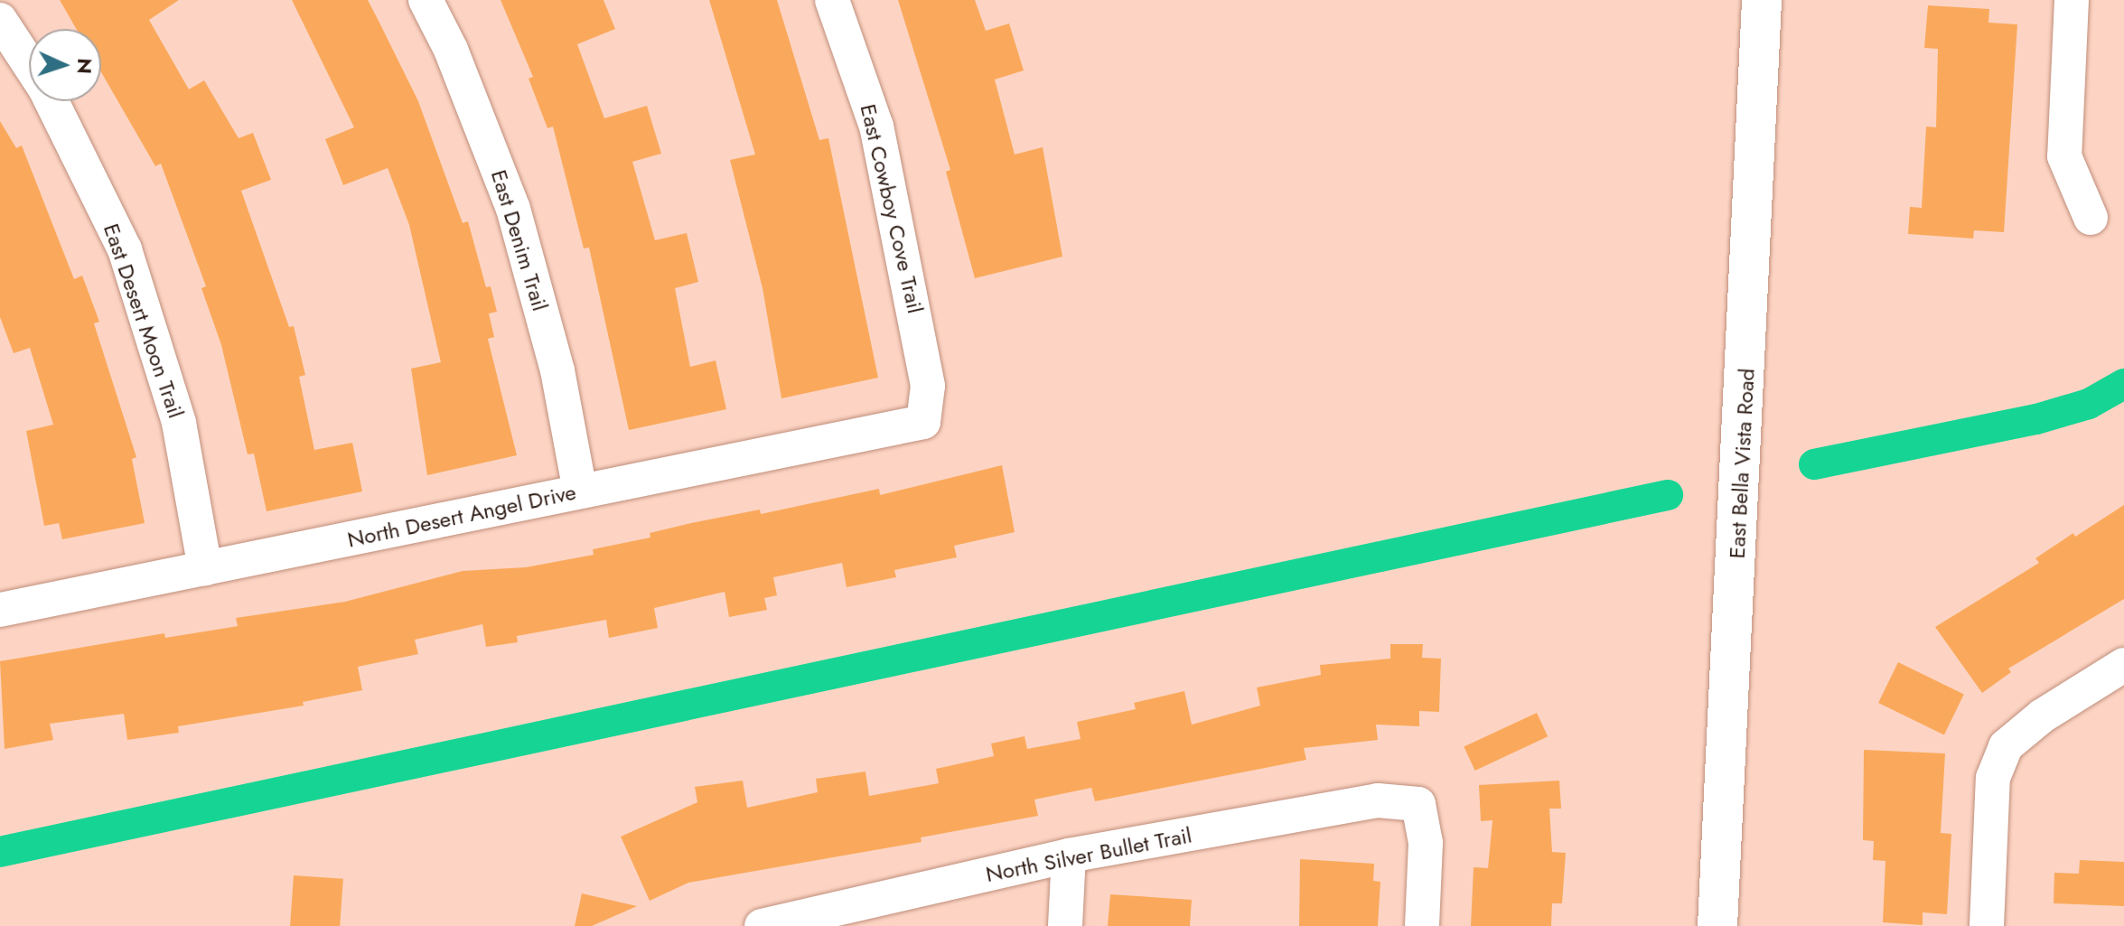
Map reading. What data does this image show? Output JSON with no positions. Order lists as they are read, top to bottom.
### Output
{
  "streets": {
    "street": [
      "East Cowboy Cove Trail",
      "East Denim Trail",
      "East Desert Moon Trail",
      "East Bella Vista Road",
      "North Desert Angel Drive",
      "North Silver Bullet Trail"
    ]
  },
  "crossings": [
    ["East Cowboy Cove Trail", "North Desert Angel Drive"],
    ["East Denim Trail", "North Desert Angel Drive"],
    ["East Desert Moon Trail", "North Desert Angel Drive"]
  ],
  "north": "right"
}
